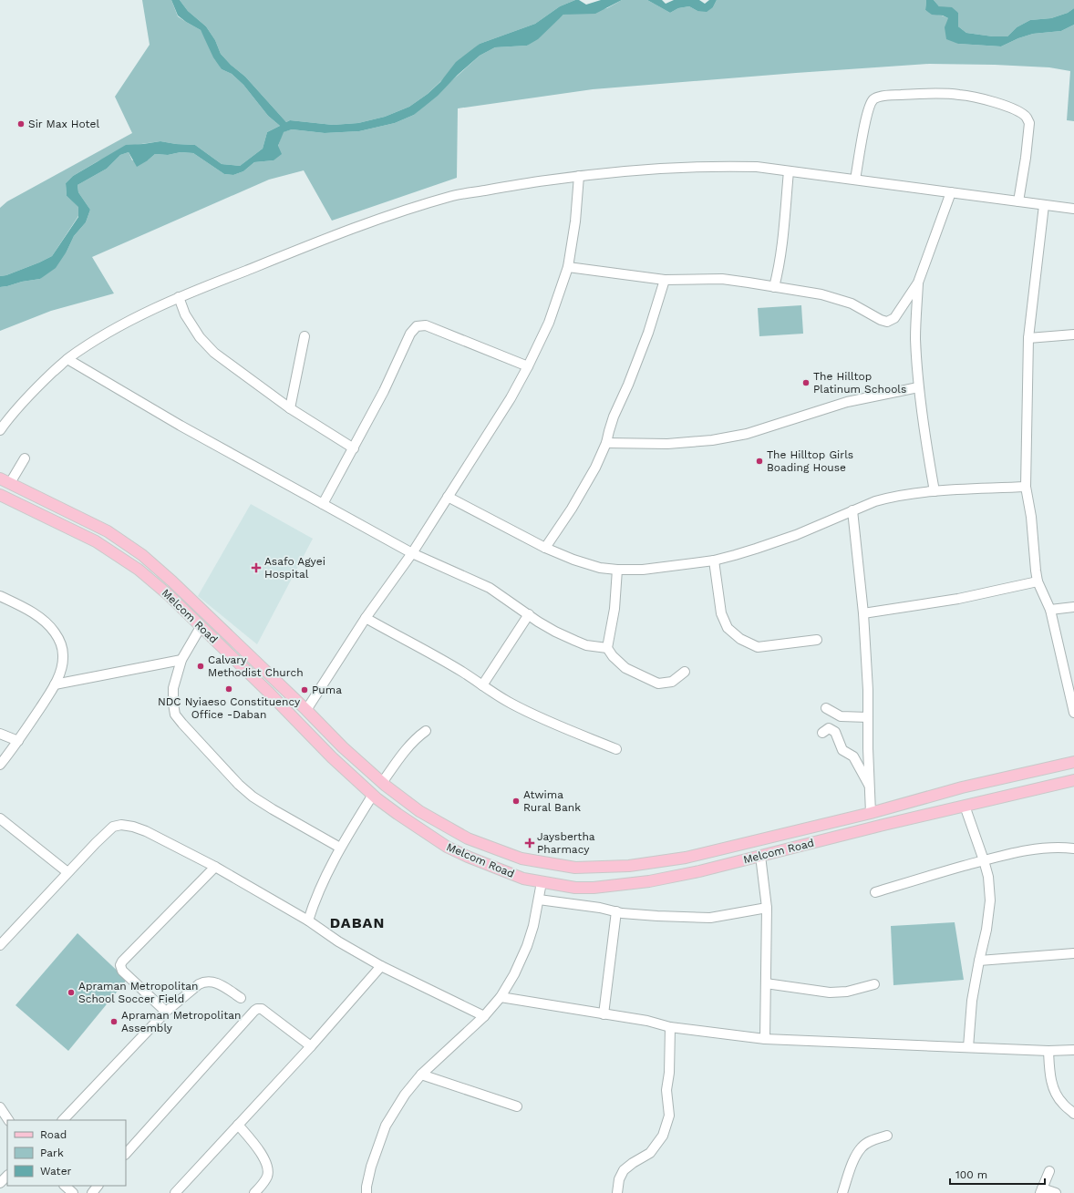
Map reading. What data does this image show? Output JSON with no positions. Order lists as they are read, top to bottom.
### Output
{
  "streets": {
    "main road": ["Melcom Road"]
  },
  "districts": ["DABAN"],
  "places": {
    "other": [
      "Sir Max Hotel",
      "The Hilltop Platinum Schools",
      "The Hilltop Girls Boading House",
      "Calvary Methodist Church",
      "NDC Nyiaeso Constituency Office -Daban",
      "Puma",
      "Atwima Rural Bank",
      "Apraman Metropolitan School Soccer Field",
      "Apraman Metropolitan Assembly"
    ],
    "health": ["Asafo Agyei Hospital", "Jaysbertha Pharmacy"]
  },
  "legend": ["Road", "Park", "Water"],
  "scale_bar": "100 m"
}
